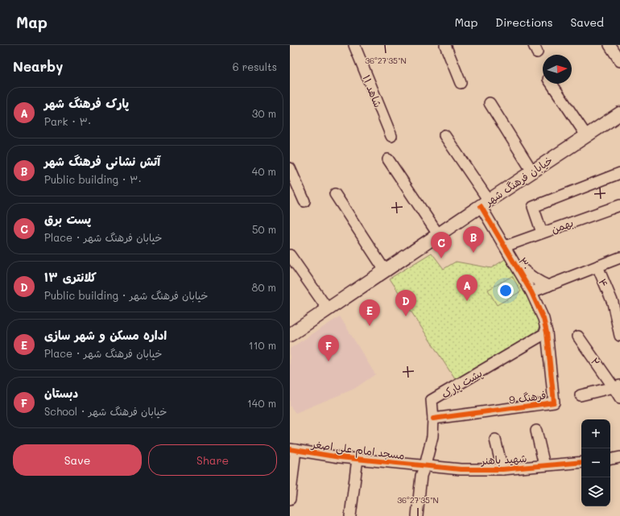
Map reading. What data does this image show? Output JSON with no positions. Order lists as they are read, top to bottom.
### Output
{
  "streets": {
    "main road": ["خیابان فرهنگ شهر"],
    "street": [
      "شاهد ۱۱",
      "بهمن",
      "۳۰",
      "۴",
      "۲",
      "پشت پارک",
      "فرهنگ 9",
      "مسجد امام علی اصغر",
      "شهید باهنر"
    ]
  },
  "crossings": [
    ["خیابان فرهنگ شهر", "۳۰"],
    ["بهمن", "۳۰"],
    ["۳۰", "پشت پارک"],
    ["۳۰", "فرهنگ 9"],
    ["پشت پارک", "فرهنگ 9"],
    ["پشت پارک", "مسجد امام علی اصغر"],
    ["پشت پارک", "شهید باهنر"],
    ["مسجد امام علی اصغر", "شهید باهنر"]
  ],
  "north": "right",
  "page": {
    "header": "Map",
    "nav": ["Map", "Directions", "Saved"],
    "heading": ["Nearby", "6 results"],
    "list": [
      {
        "mark": "A",
        "name": "پارک فرهنگ شهر",
        "note": "Park · ۳۰",
        "value": "30 m"
      },
      {
        "mark": "B",
        "name": "آتش نشانی فرهنگ شهر",
        "note": "Public building · ۳۰",
        "value": "40 m"
      },
      {
        "mark": "C",
        "name": "پست برق",
        "note": "Place · خیابان فرهنگ شهر",
        "value": "50 m"
      },
      {
        "mark": "D",
        "name": "کلانتری ۱۳",
        "note": "Public building · خیابان فرهنگ شهر",
        "value": "80 m"
      },
      {
        "mark": "E",
        "name": "اداره مسکن و شهر سازی",
        "note": "Place · خیابان فرهنگ شهر",
        "value": "110 m"
      },
      {
        "mark": "F",
        "name": "دبستان",
        "note": "School · خیابان فرهنگ شهر",
        "value": "140 m"
      }
    ],
    "pins": [
      "B",
      "C",
      "A",
      "D",
      "E",
      "F"
    ],
    "map_buttons": ["+", "−"],
    "buttons": ["Save", "Share"]
  },
  "coordinates": ["36°27'35\"N"]
}
